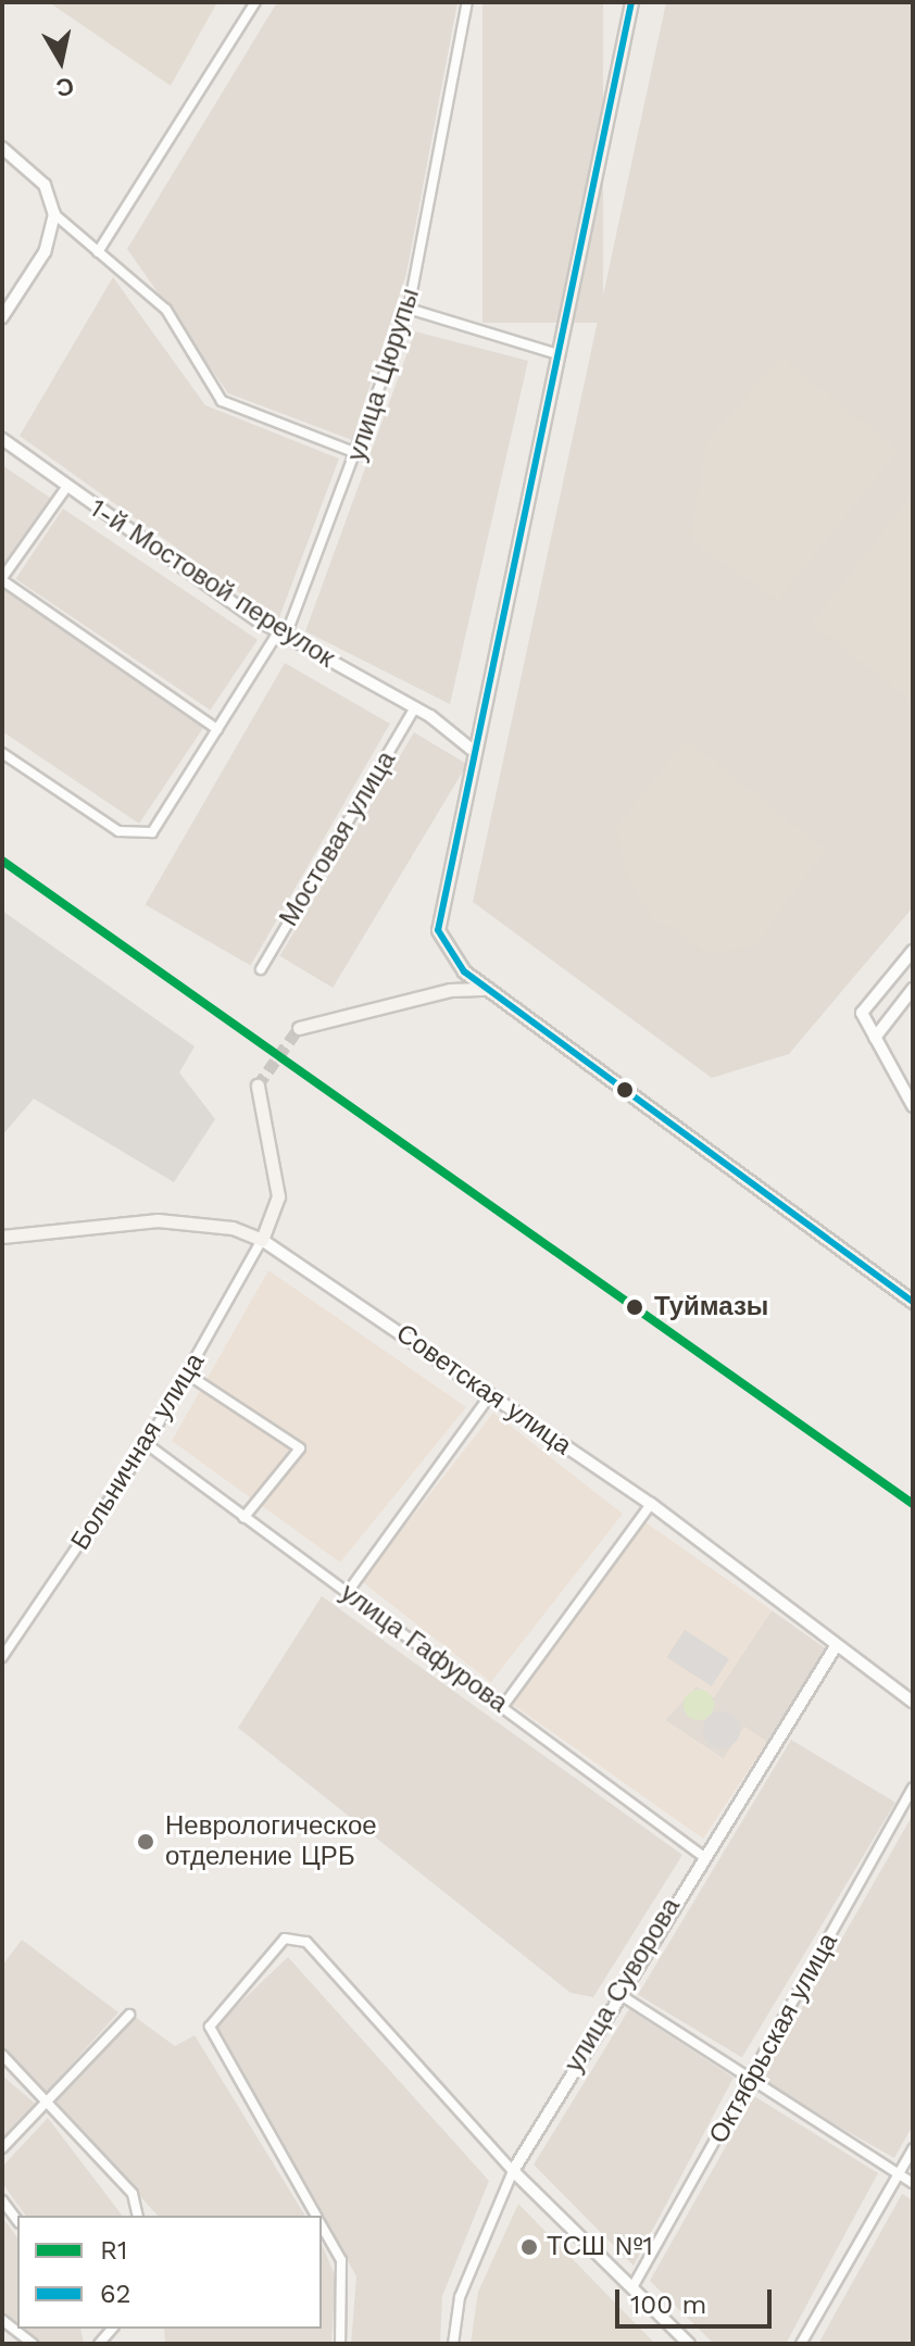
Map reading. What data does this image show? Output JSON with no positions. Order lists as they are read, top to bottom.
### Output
{
  "streets": {
    "main road": ["Советская улица"],
    "street": [
      "улица Цюрупы",
      "1-й Мостовой переулок",
      "Мостовая улица",
      "Больничная улица",
      "улица Гафурова",
      "улица Суворова",
      "Октябрьская улица"
    ]
  },
  "crossings": [
    ["улица Цюрупы", "1-й Мостовой переулок"],
    ["1-й Мостовой переулок", "Мостовая улица"],
    ["Советская улица", "Больничная улица"],
    ["Советская улица", "улица Суворова"],
    ["Больничная улица", "улица Гафурова"],
    ["улица Гафурова", "улица Суворова"]
  ],
  "places": ["Туймазы", "Неврологическое отделение ЦРБ", "ТСШ №1"],
  "lines": ["transit line 62", "transit line R1"],
  "legend": ["R1", "62"],
  "scale_bar": "100 m",
  "north": "bottom"
}
